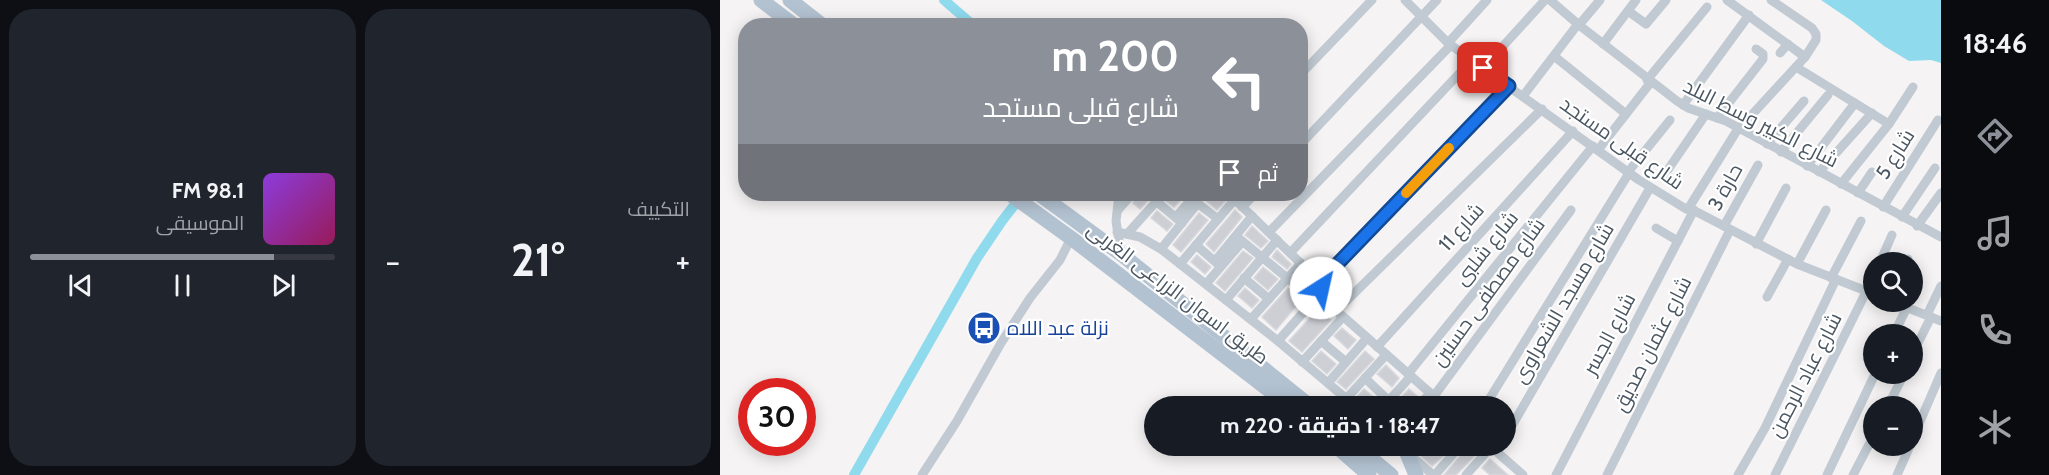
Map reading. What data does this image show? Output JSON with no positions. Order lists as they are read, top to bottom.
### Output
{
  "streets": {
    "main road": ["طريق اسوان الزراعى الغربى"],
    "street": [
      "شارع الكبير وسط البلد",
      "شارع قبلى مستجد",
      "شارع 5",
      "حارة 3",
      "شارع 11",
      "شارع شلبى",
      "شارع مصطفى حسنين",
      "شارع مسجد الشعراوى",
      "شارع الجسر",
      "شارع عثمان صديق",
      "شارع عباد الرحمن"
    ]
  },
  "crossings": [
    ["شارع الكبير وسط البلد", "شارع 5"],
    ["شارع الكبير وسط البلد", "شارع شلبى"],
    ["شارع الكبير وسط البلد", "شارع الجسر"],
    ["شارع قبلى مستجد", "حارة 3"],
    ["شارع قبلى مستجد", "شارع 11"],
    ["شارع قبلى مستجد", "شارع شلبى"],
    ["شارع قبلى مستجد", "شارع مسجد الشعراوى"],
    ["شارع قبلى مستجد", "شارع الجسر"],
    ["شارع قبلى مستجد", "شارع عثمان صديق"],
    ["حارة 3", "شارع عثمان صديق"]
  ],
  "places": {
    "bus stop": ["نزلة عبد اللاه"]
  },
  "page": {
    "tabs": "18:46",
    "tile": "التكييف",
    "turn": ["200 m", "شارع قبلى مستجد"],
    "then": "ثم",
    "song": ["98.1 FM", "الموسيقى"],
    "heat": ["−", "21°", "+"],
    "map_buttons": ["+", "−"],
    "limit": "30",
    "trip": "18:47 · 1 دقيقة · 220 m"
  }
}
